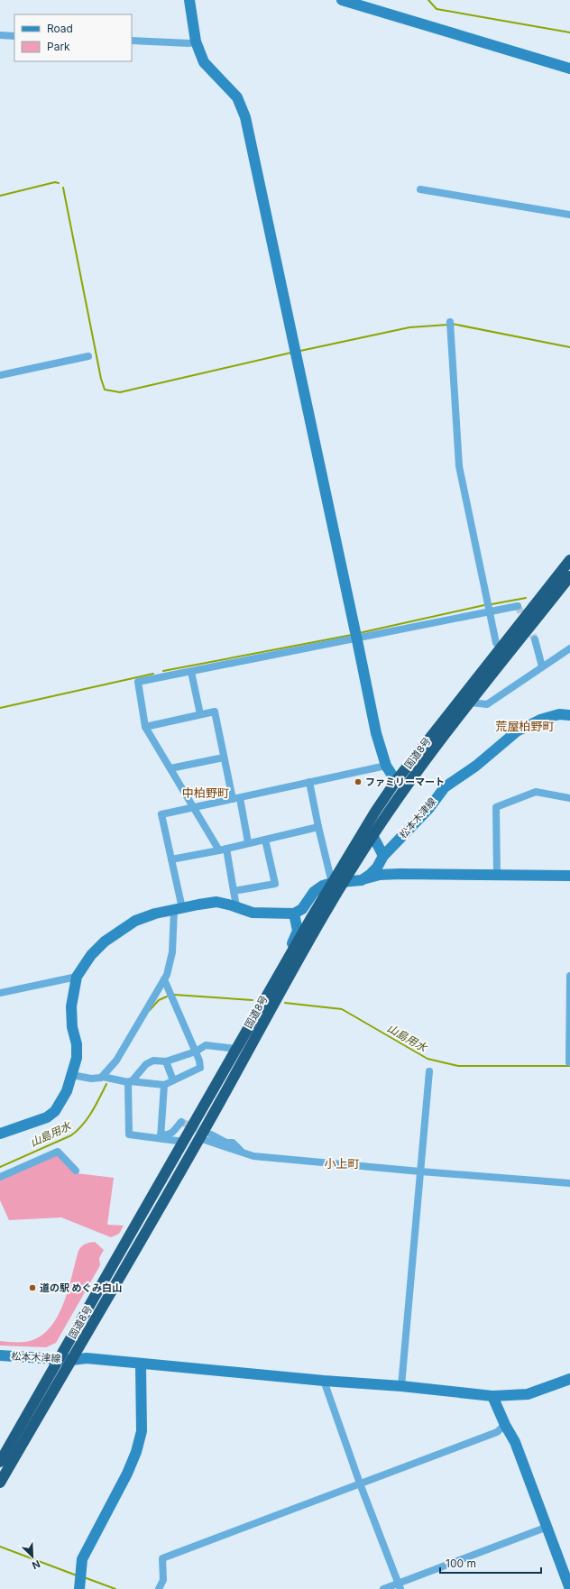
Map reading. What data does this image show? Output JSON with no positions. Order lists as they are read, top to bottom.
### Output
{
  "streets": {
    "highway": ["国道8号"],
    "street": ["松本木津線"]
  },
  "crossings": [
    ["国道8号", "松本木津線"]
  ],
  "districts": ["荒屋柏野町", "中柏野町", "小上町"],
  "water": ["山島用水"],
  "places": ["ファミリーマート", "道の駅 めぐみ白山"],
  "legend": ["Road", "Park"],
  "scale_bar": "100 m",
  "north": "bottom right"
}
